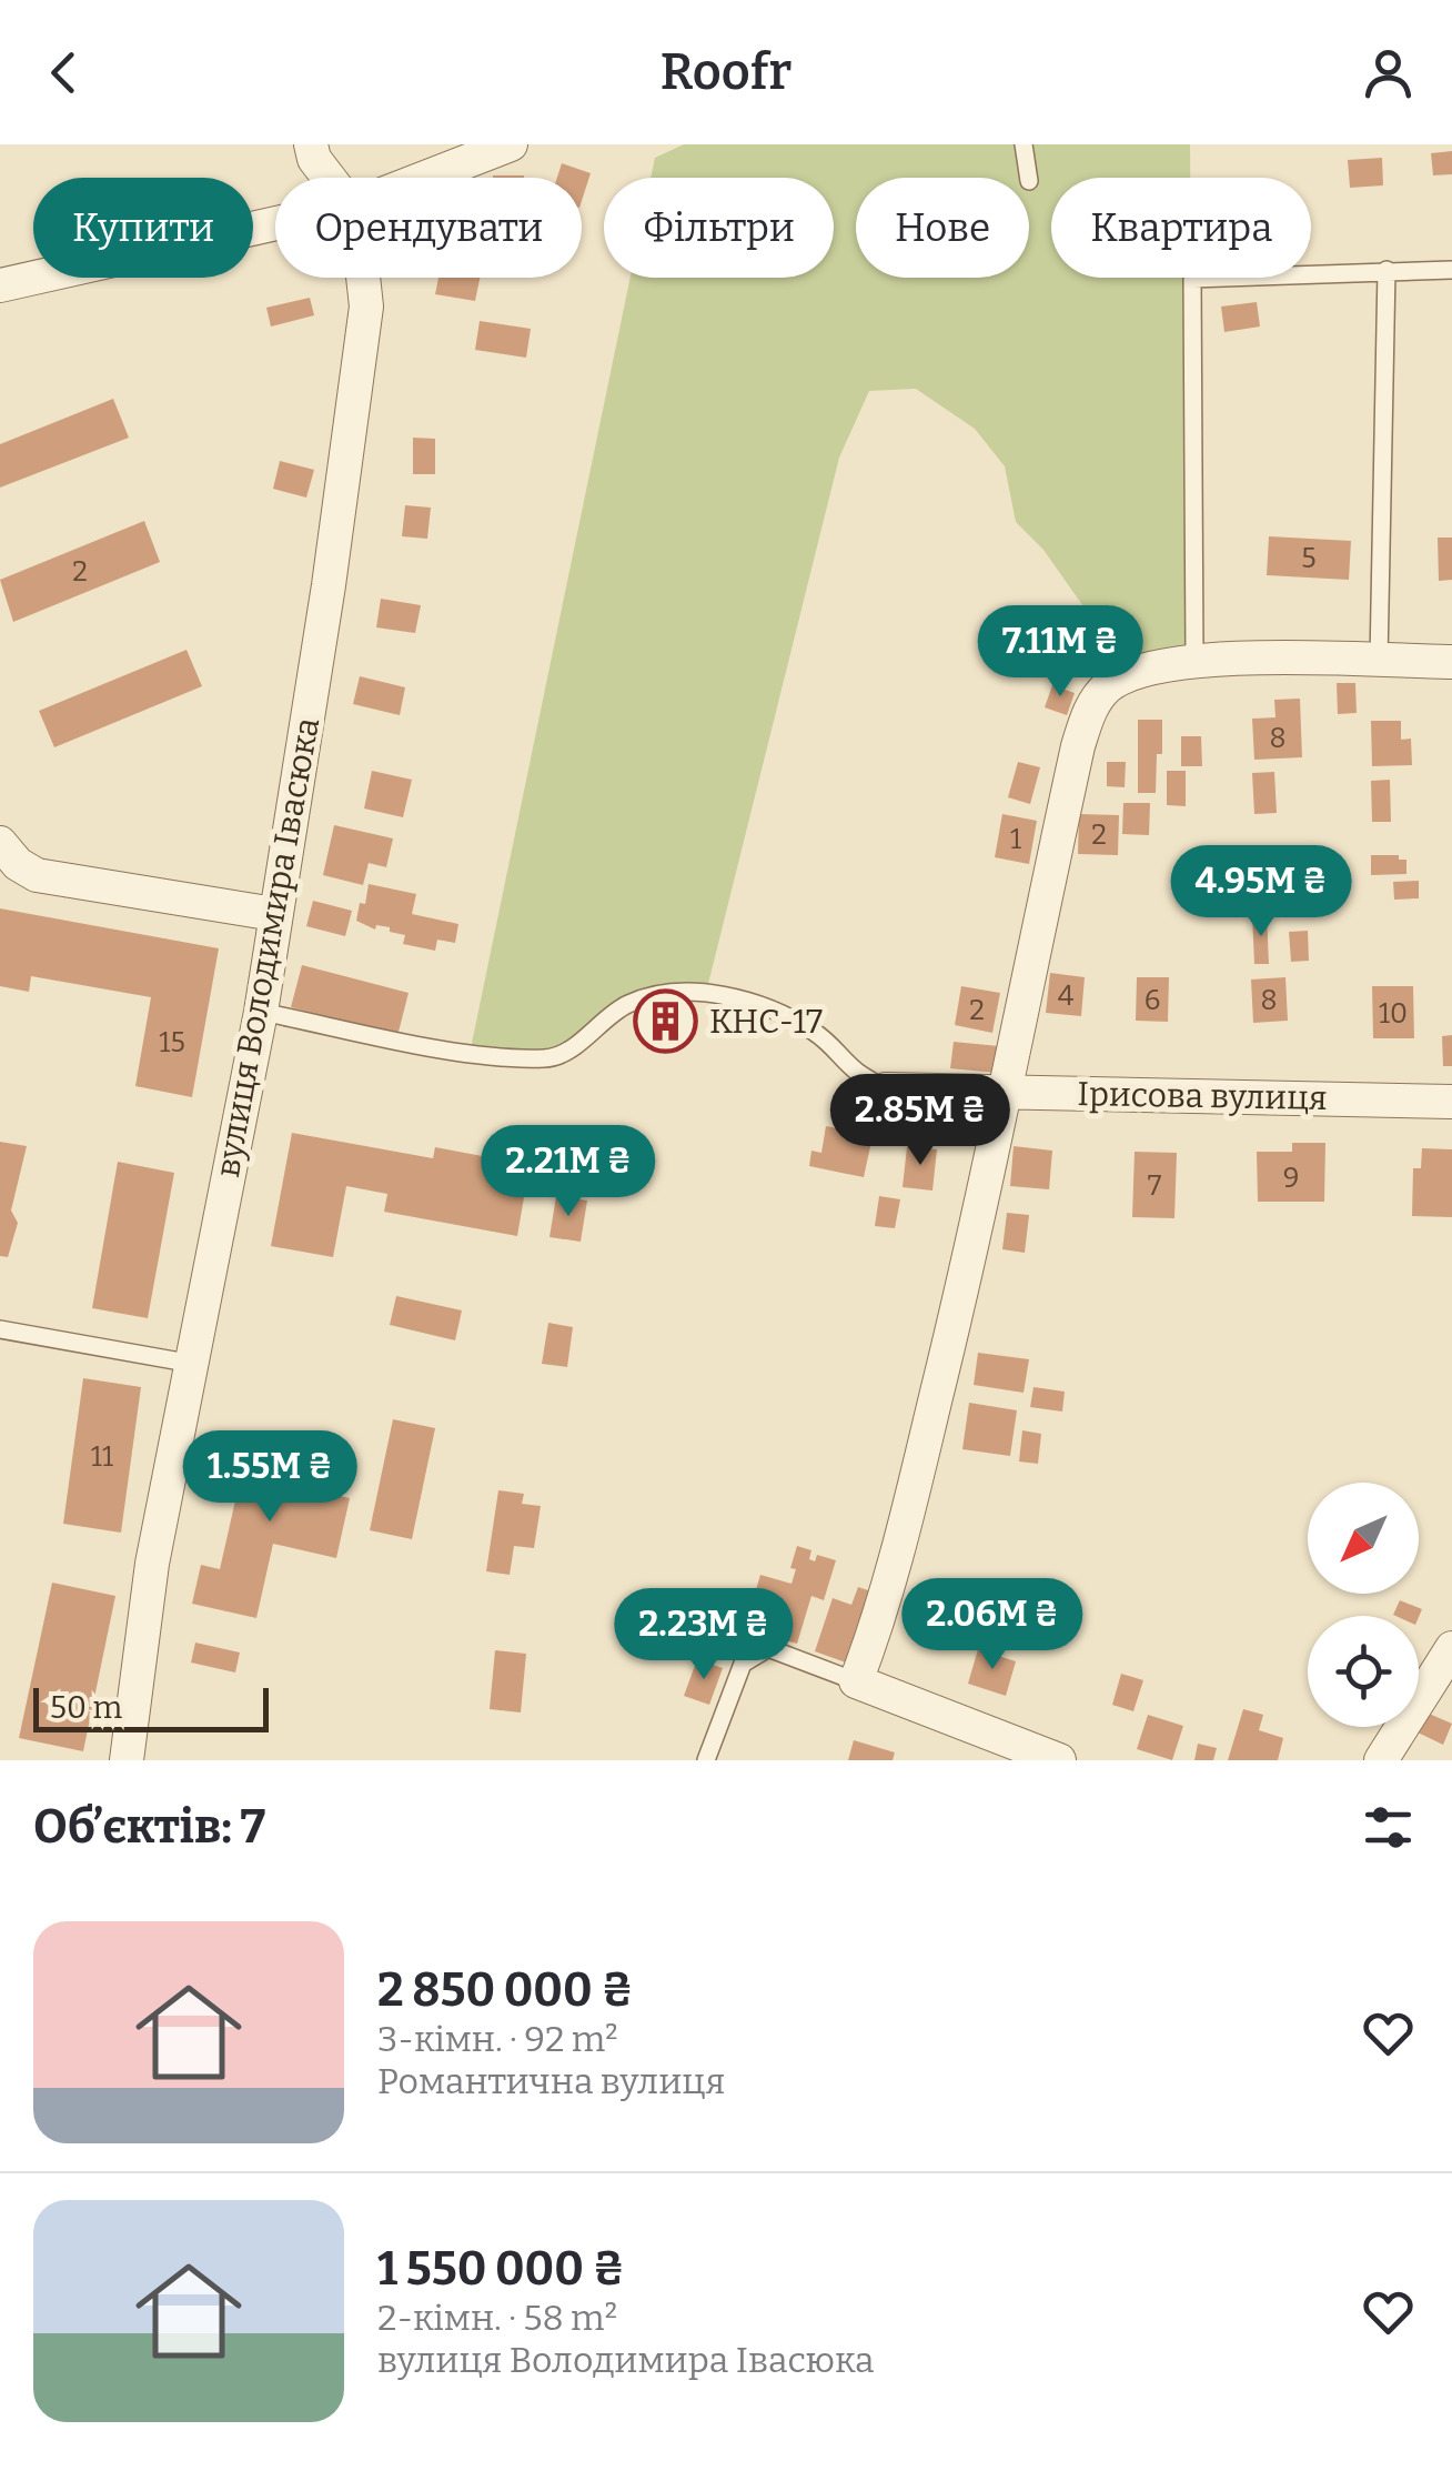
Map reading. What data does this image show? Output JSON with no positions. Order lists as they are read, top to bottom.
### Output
{
  "streets": {
    "street": ["вулиця Володимира Івасюка", "Ірисова вулиця"]
  },
  "places": {
    "building": ["КНС-17"]
  },
  "house_numbers": [
    "5",
    "2",
    "8",
    "2",
    "1",
    "4",
    "6",
    "8",
    "2",
    "10",
    "15",
    "9",
    "7",
    "11"
  ],
  "scale_bar": "50 m",
  "north": "bottom left",
  "page": {
    "header": "Roofr",
    "chip": [
      "Купити",
      "Орендувати",
      "Фільтри",
      "Нове",
      "Квартира"
    ],
    "price": [
      "7.11M ₴",
      "4.95M ₴",
      "2.85M ₴",
      "2.21M ₴",
      "1.55M ₴",
      "2.06M ₴",
      "2.23M ₴"
    ],
    "scale": "50 m",
    "heading": "Об’єктів: 7",
    "list": [
      {
        "name": "2 850 000 ₴",
        "note": "3-кімн. · 92 m² · Романтична вулиця"
      },
      {
        "name": "1 550 000 ₴",
        "note": "2-кімн. · 58 m² · вулиця Володимира Івасюка"
      }
    ]
  }
}
